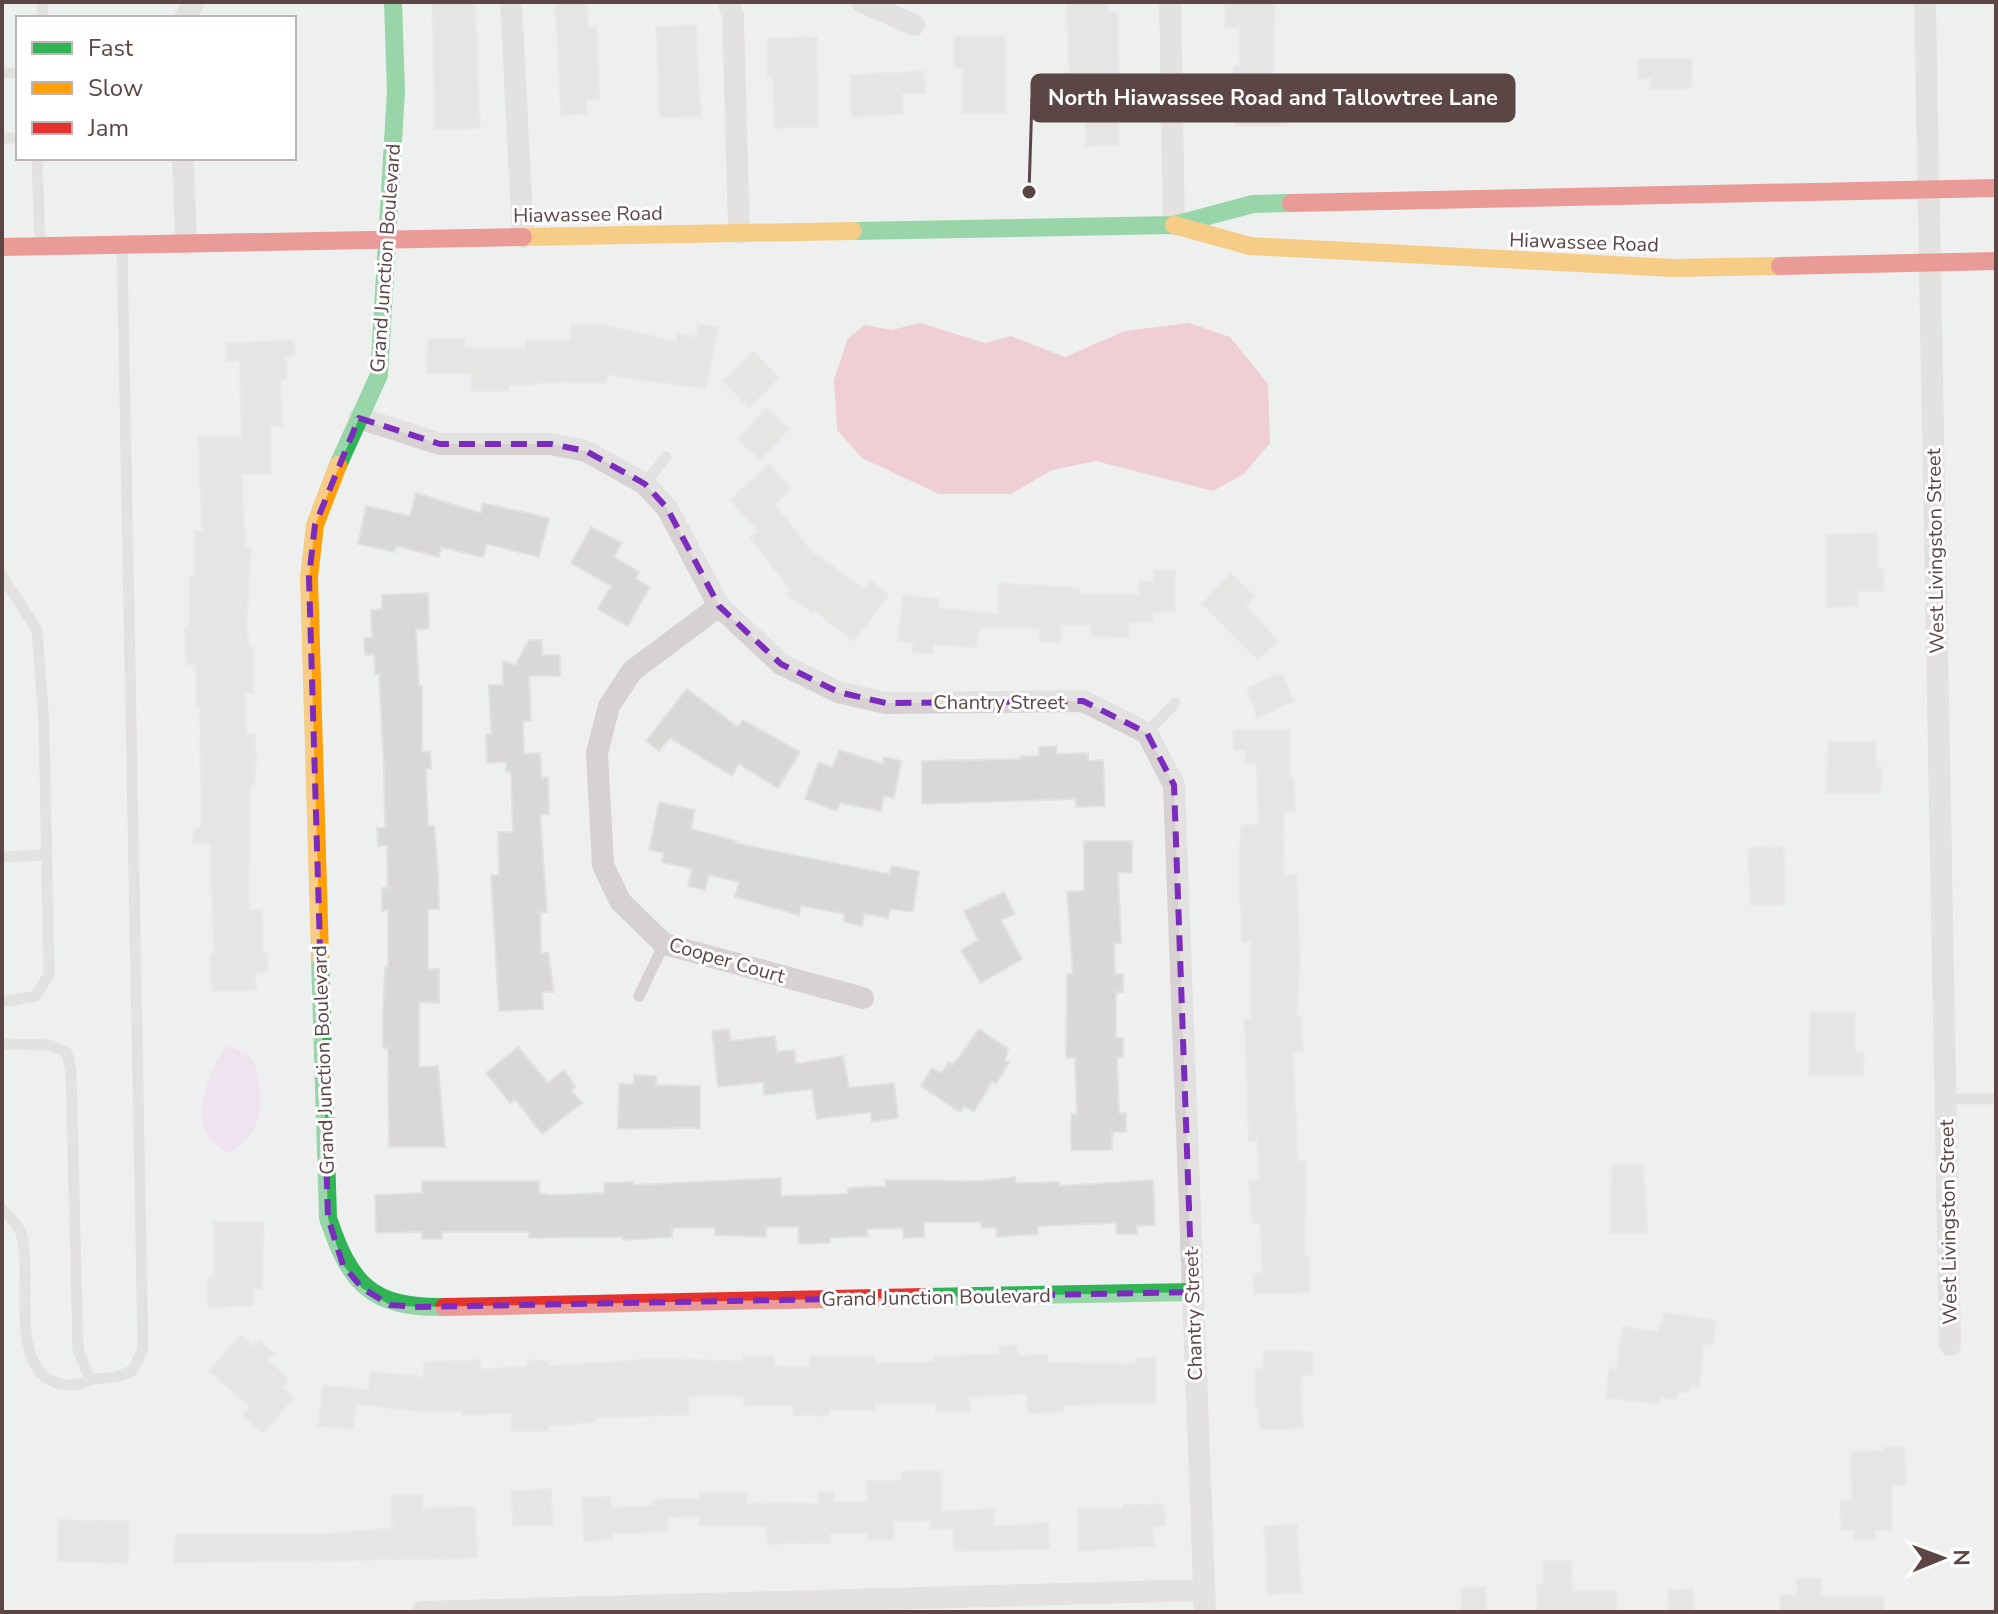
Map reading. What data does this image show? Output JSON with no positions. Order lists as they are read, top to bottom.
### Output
{
  "streets": {
    "main road": ["Hiawassee Road", "Grand Junction Boulevard"],
    "street": ["West Livingston Street", "Chantry Street", "Cooper Court"]
  },
  "crossings": [
    ["Hiawassee Road", "Grand Junction Boulevard"],
    ["Hiawassee Road", "West Livingston Street"],
    ["Grand Junction Boulevard", "Chantry Street"],
    ["Chantry Street", "Cooper Court"]
  ],
  "places": ["North Hiawassee Road and Tallowtree Lane"],
  "legend": ["Fast", "Slow", "Jam"],
  "north": "right"
}
